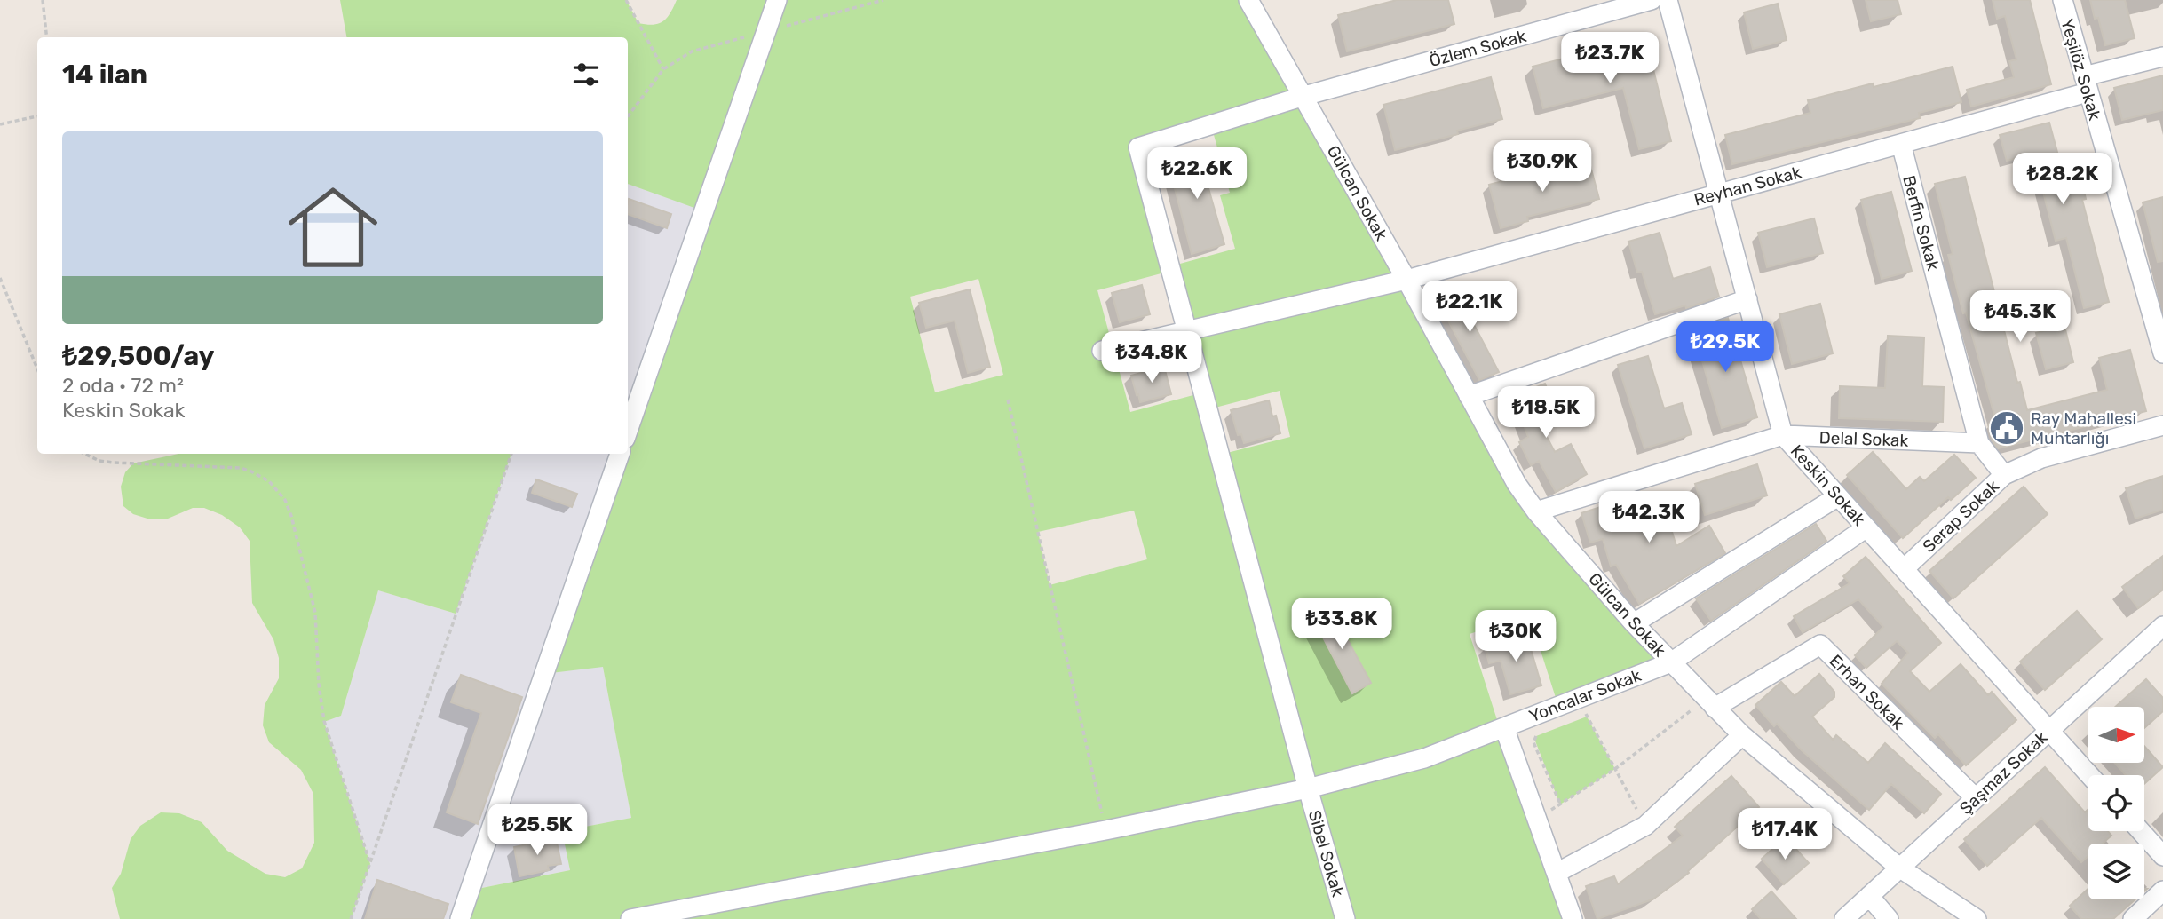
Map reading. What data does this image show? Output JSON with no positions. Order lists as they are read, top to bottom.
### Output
{
  "streets": {
    "street": [
      "Özlem Sokak",
      "Yeşilöz Sokak",
      "Reyhan Sokak",
      "Gülcan Sokak",
      "Berfin Sokak",
      "Delal Sokak",
      "Keskin Sokak",
      "Serap Sokak",
      "Erhan Sokak",
      "Yoncalar Sokak",
      "Şaşmaz Sokak",
      "Sibel Sokak"
    ]
  },
  "crossings": [
    ["Özlem Sokak", "Reyhan Sokak"],
    ["Özlem Sokak", "Gülcan Sokak"],
    ["Özlem Sokak", "Sibel Sokak"],
    ["Yeşilöz Sokak", "Reyhan Sokak"],
    ["Reyhan Sokak", "Gülcan Sokak"],
    ["Reyhan Sokak", "Berfin Sokak"],
    ["Reyhan Sokak", "Keskin Sokak"],
    ["Reyhan Sokak", "Sibel Sokak"],
    ["Gülcan Sokak", "Delal Sokak"],
    ["Gülcan Sokak", "Erhan Sokak"],
    ["Gülcan Sokak", "Yoncalar Sokak"],
    ["Gülcan Sokak", "Şaşmaz Sokak"],
    ["Berfin Sokak", "Delal Sokak"],
    ["Berfin Sokak", "Serap Sokak"],
    ["Delal Sokak", "Keskin Sokak"],
    ["Keskin Sokak", "Serap Sokak"],
    ["Keskin Sokak", "Yoncalar Sokak"],
    ["Keskin Sokak", "Şaşmaz Sokak"],
    ["Erhan Sokak", "Şaşmaz Sokak"],
    ["Yoncalar Sokak", "Sibel Sokak"]
  ],
  "places": {
    "public building": ["Ray Mahallesi Muhtarlığı"]
  },
  "north": "right",
  "page": {
    "price": [
      "₺23.7K",
      "₺30.9K",
      "₺22.6K",
      "₺28.2K",
      "₺22.1K",
      "₺45.3K",
      "₺29.5K",
      "₺34.8K",
      "₺18.5K",
      "₺42.3K",
      "₺33.8K",
      "₺30K",
      "₺25.5K",
      "₺17.4K"
    ],
    "heading": "14 ilan",
    "list": [
      {
        "name": "₺29,500/ay",
        "note": "2 oda · 72 m² · Keskin Sokak"
      }
    ]
  }
}
